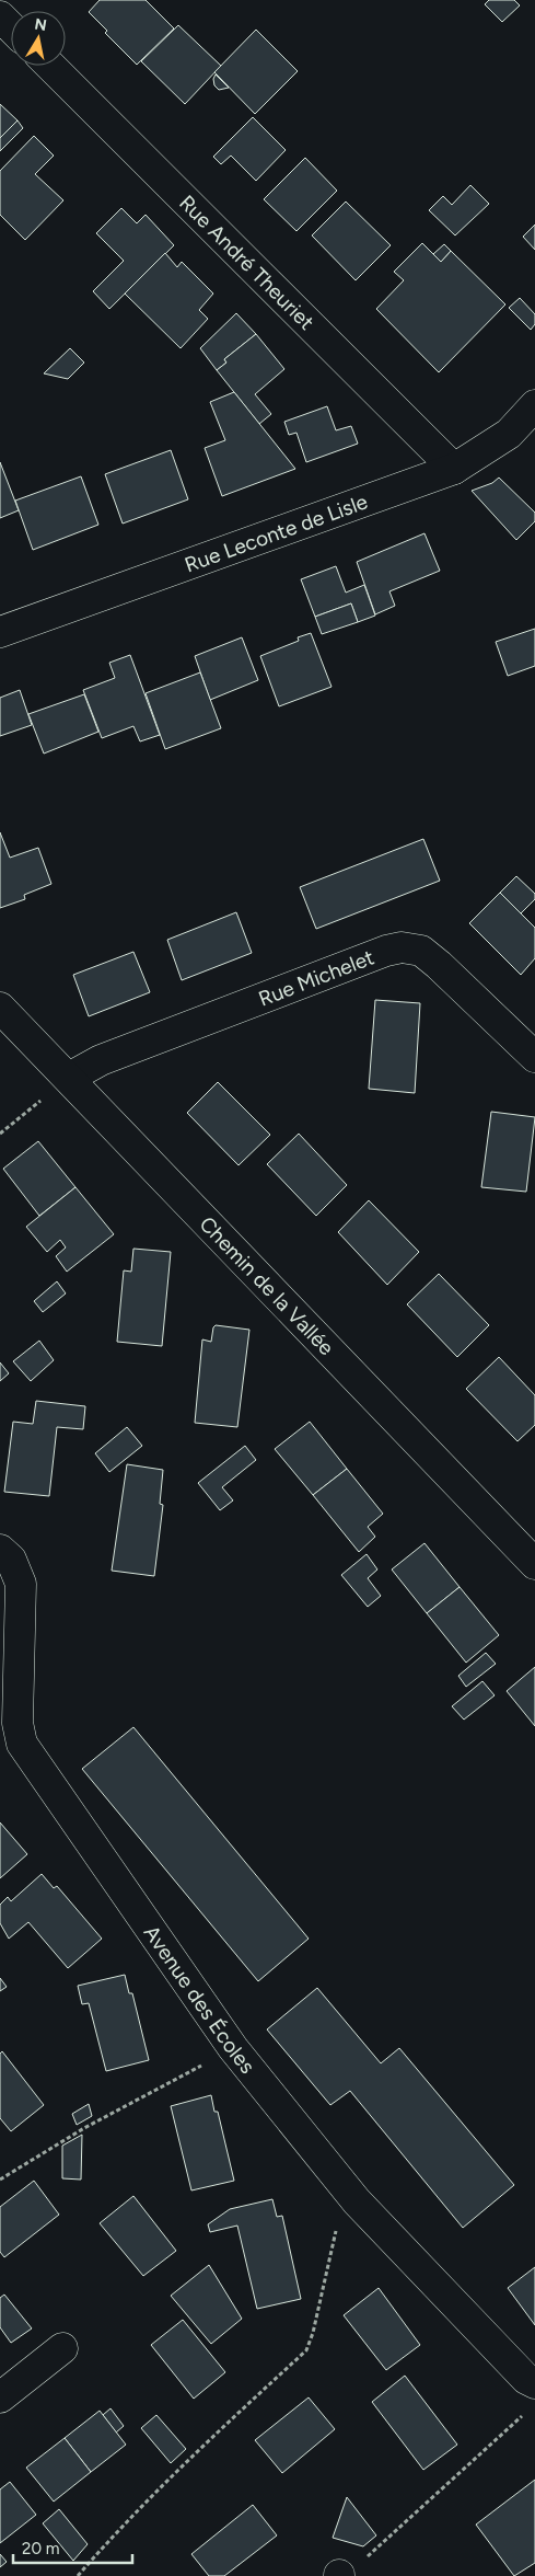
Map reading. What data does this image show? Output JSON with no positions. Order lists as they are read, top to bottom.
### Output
{
  "streets": {
    "street": [
      "Rue André Theuriet",
      "Rue Leconte de Lisle",
      "Rue Michelet",
      "Chemin de la Vallée",
      "Avenue des Écoles"
    ]
  },
  "crossings": [
    ["Rue André Theuriet", "Rue Leconte de Lisle"],
    ["Rue Michelet", "Chemin de la Vallée"]
  ],
  "scale_bar": "20 m",
  "north": "top"
}
